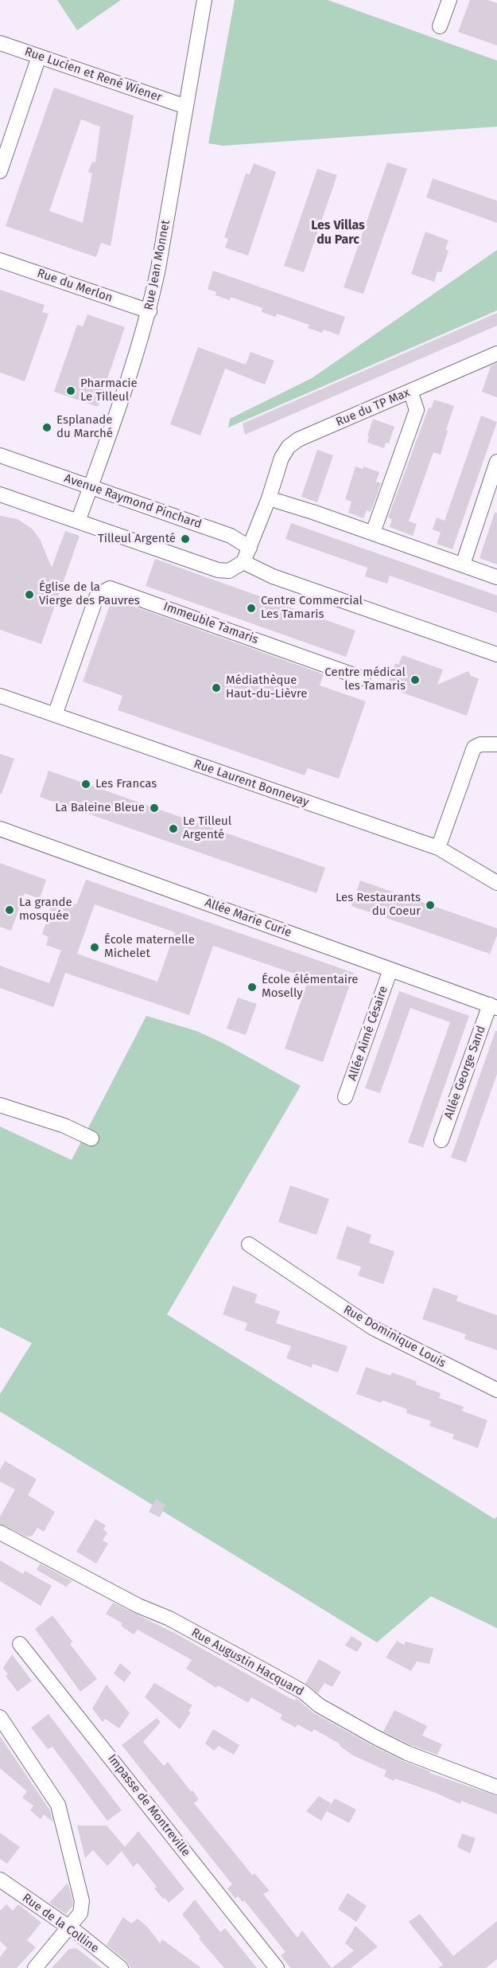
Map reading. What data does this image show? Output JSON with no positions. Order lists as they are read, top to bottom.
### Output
{
  "streets": {
    "street": [
      "Rue Lucien et René Wiener",
      "Rue Jean Monnet",
      "Rue du Merlon",
      "Rue du TP Max",
      "Avenue Raymond Pinchard",
      "Immeuble Tamaris",
      "Rue Laurent Bonnevay",
      "Allée Marie Curie",
      "Allée Aimé Césaire",
      "Allée George Sand",
      "Rue Dominique Louis",
      "Rue Augustin Hacquard",
      "Impasse de Montreville",
      "Rue de la Colline"
    ]
  },
  "crossings": [
    ["Rue Lucien et René Wiener", "Rue Jean Monnet"],
    ["Rue Jean Monnet", "Rue du Merlon"],
    ["Rue Jean Monnet", "Avenue Raymond Pinchard"],
    ["Rue du TP Max", "Avenue Raymond Pinchard"],
    ["Immeuble Tamaris", "Rue Laurent Bonnevay"],
    ["Allée Marie Curie", "Allée Aimé Césaire"],
    ["Allée Marie Curie", "Allée George Sand"]
  ],
  "districts": ["Les Villas du Parc"],
  "places": [
    "Pharmacie Le Tilleul",
    "Esplanade du Marché",
    "Tilleul Argenté",
    "Église de la Vierge des Pauvres",
    "Centre Commercial Les Tamaris",
    "Centre médical les Tamaris",
    "Médiathèque Haut-du-Lièvre",
    "Les Francas",
    "La Baleine Bleue",
    "Le Tilleul Argenté",
    "Les Restaurants du Coeur",
    "La grande mosquée",
    "École maternelle Michelet",
    "École élémentaire Moselly"
  ]
}
